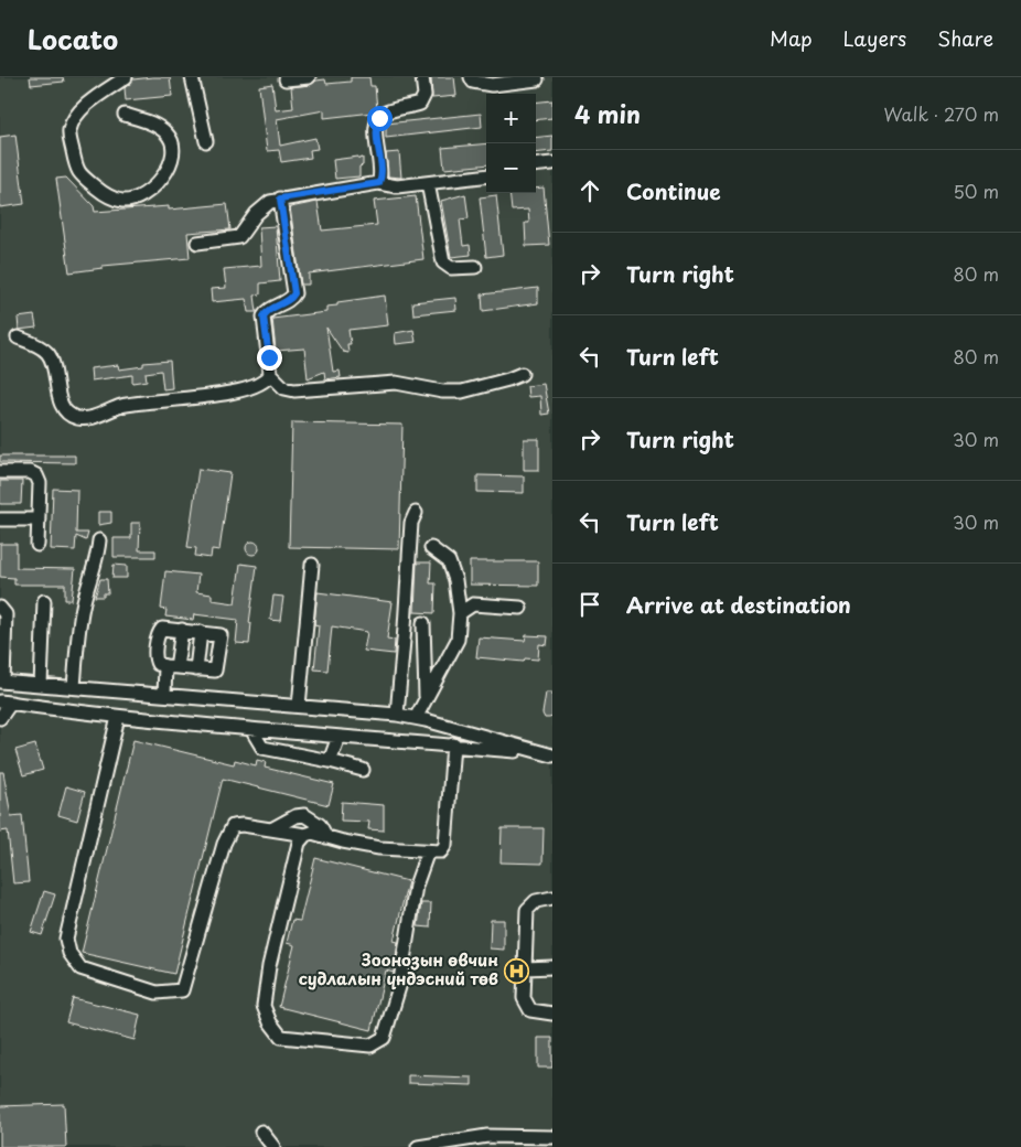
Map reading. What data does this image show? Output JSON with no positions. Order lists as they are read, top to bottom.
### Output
{
  "places": {
    "hospital": ["Зоонозын өвчин судлалын үндэсний төв"]
  },
  "page": {
    "header": "Locato",
    "nav": ["Map", "Layers", "Share"],
    "heading": ["4 min", "Walk · 270 m"],
    "map_buttons": ["+", "−"],
    "list": [
      ["Continue", "50 m"],
      ["Turn right", "80 m"],
      ["Turn left", "80 m"],
      ["Turn right", "30 m"],
      ["Turn left", "30 m"],
      "Arrive at destination"
    ]
  }
}
